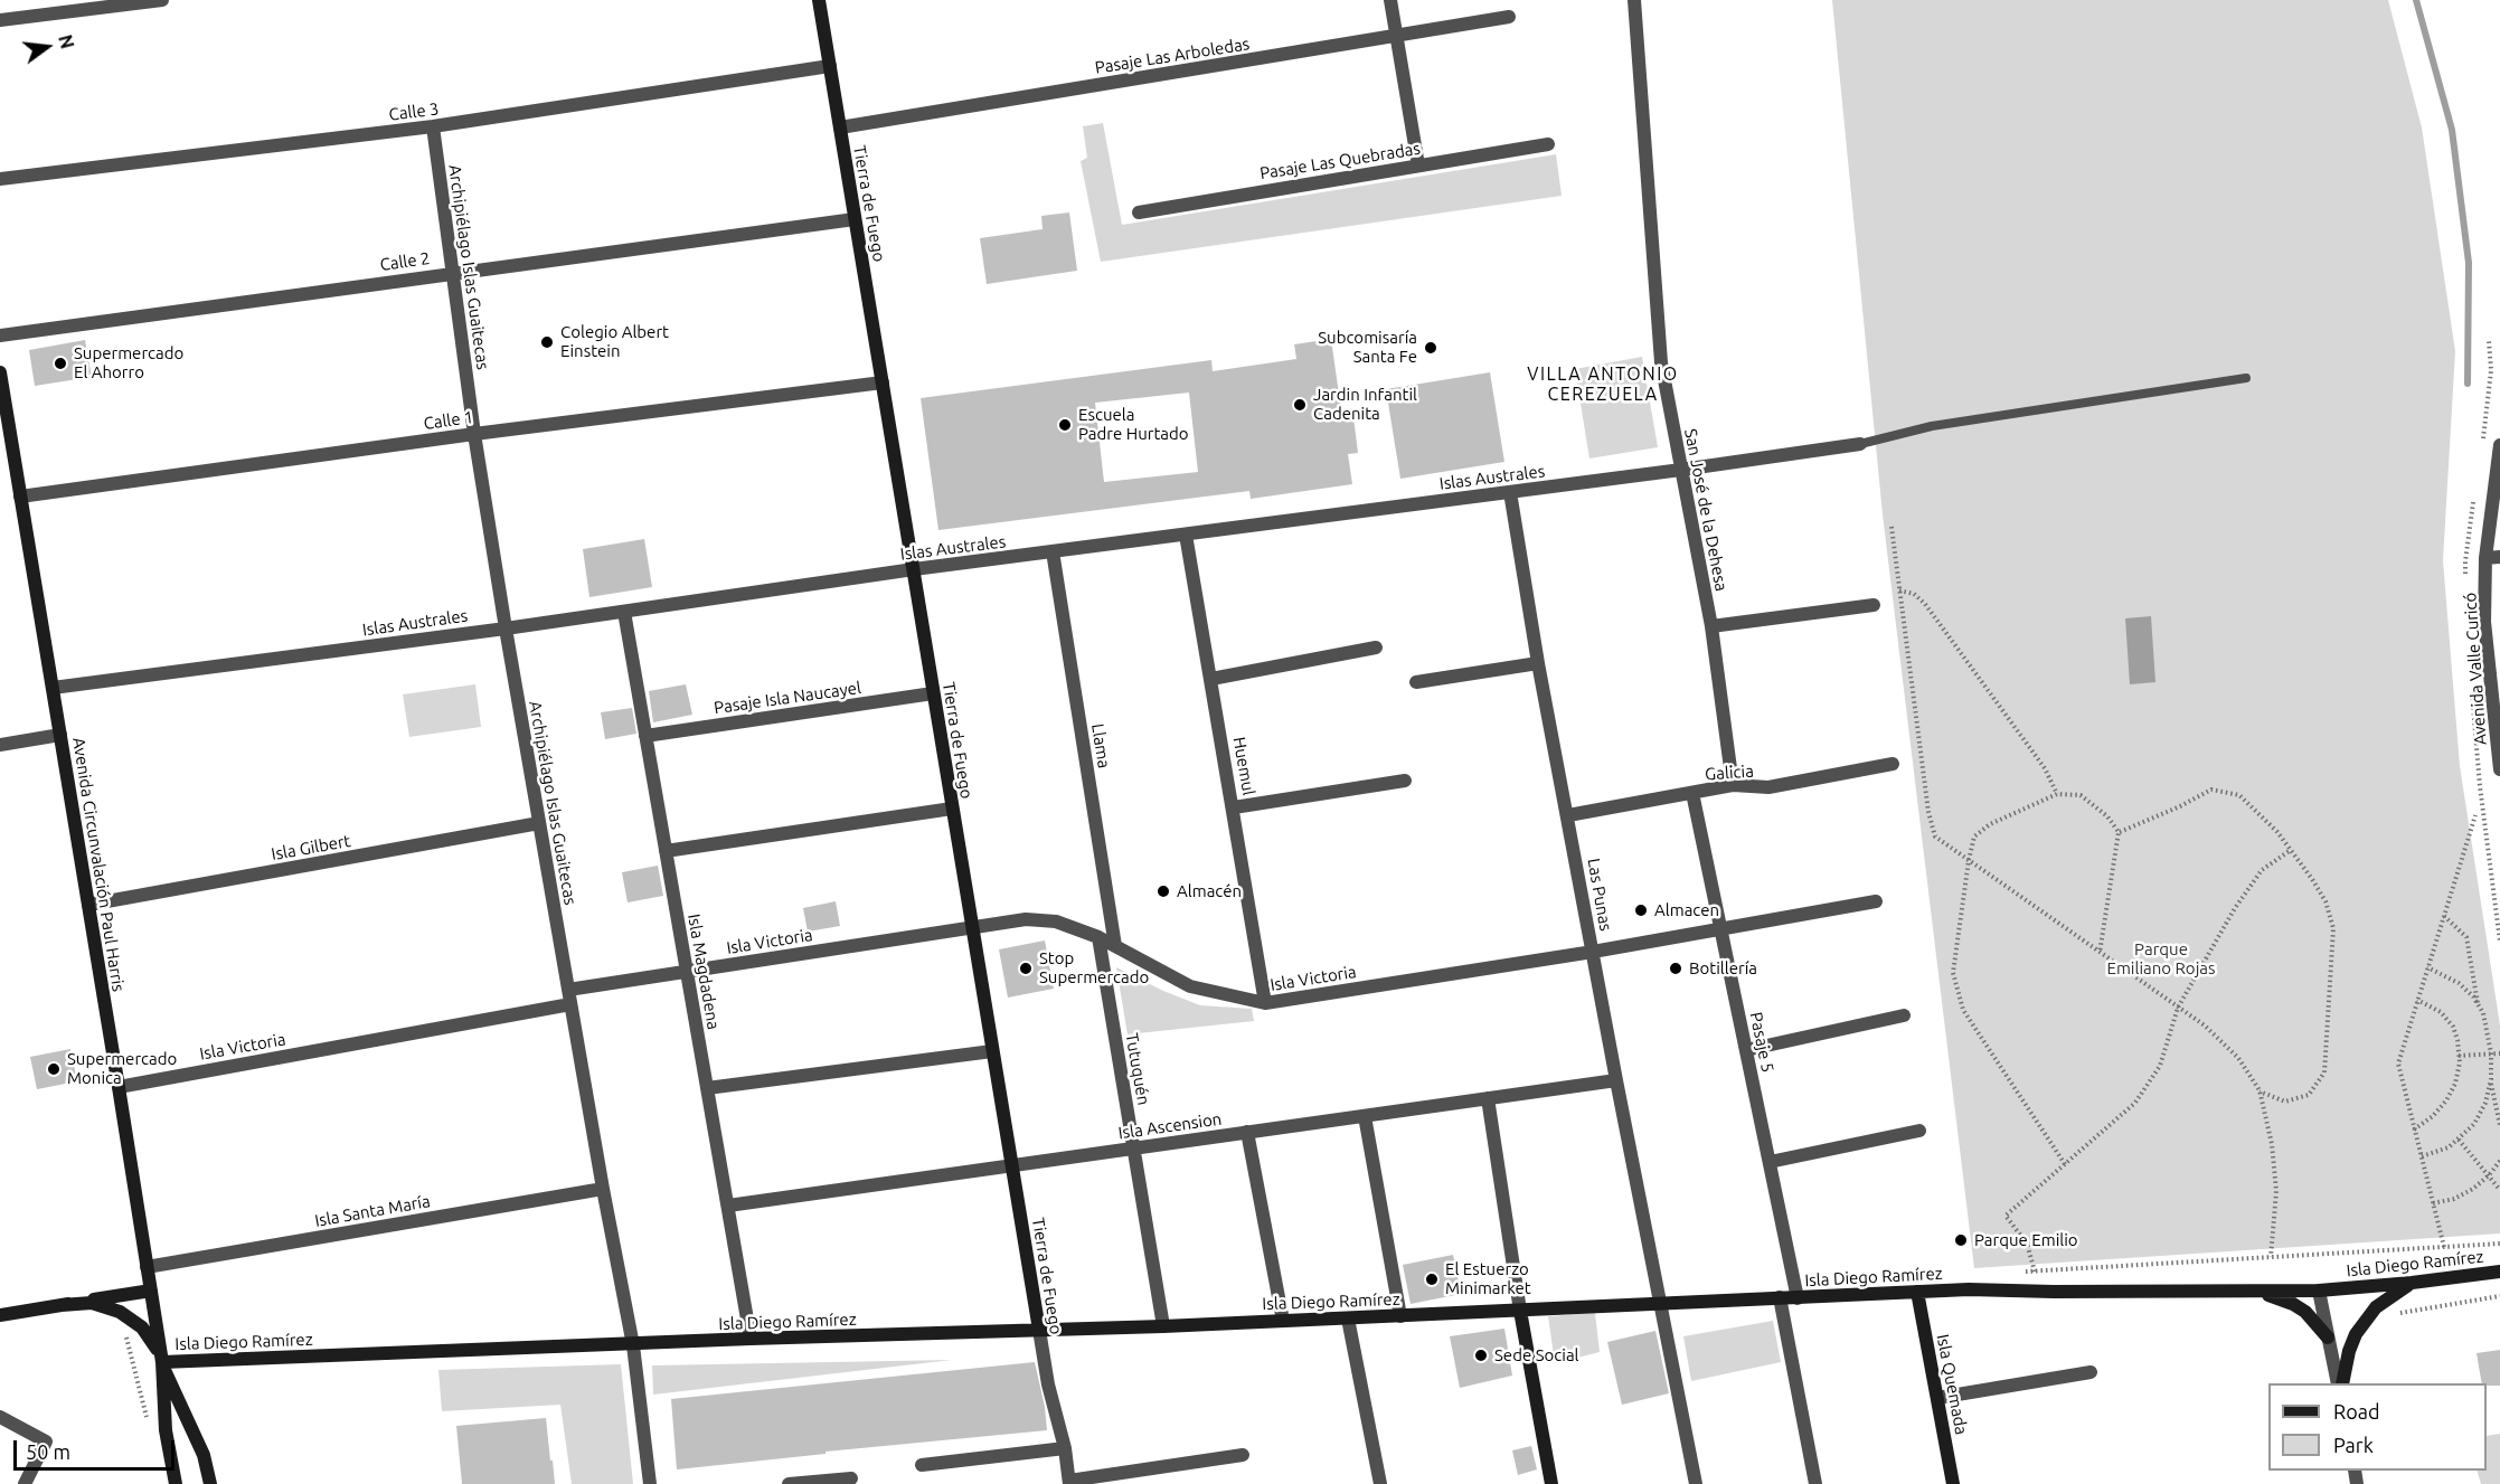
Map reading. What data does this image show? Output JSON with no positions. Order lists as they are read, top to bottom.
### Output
{
  "streets": {
    "street": [
      "Pasaje Las Arboledas",
      "Calle 3",
      "Pasaje Las Quebradas",
      "Tierra de Fuego",
      "Calle 2",
      "Archipiélago Islas Guaitecas",
      "Calle 1",
      "Islas Australes",
      "San José de la Dehesa",
      "Avenida Valle Curicó",
      "Pasaje Isla Naucayel",
      "Llama",
      "Huemul",
      "Galicia",
      "Isla Gilbert",
      "Avenida Circunvalación Paul Harris",
      "Las Punas",
      "Isla Victoria",
      "Isla Magdadena",
      "Pasaje 5",
      "Tutuquén",
      "Isla Ascension",
      "Isla Santa María",
      "Isla Diego Ramírez",
      "Isla Quemada"
    ]
  },
  "crossings": [
    ["Pasaje Las Arboledas", "Tierra de Fuego"],
    ["Calle 3", "Tierra de Fuego"],
    ["Calle 3", "Archipiélago Islas Guaitecas"],
    ["Tierra de Fuego", "Calle 2"],
    ["Tierra de Fuego", "Calle 1"],
    ["Tierra de Fuego", "Islas Australes"],
    ["Tierra de Fuego", "Pasaje Isla Naucayel"],
    ["Tierra de Fuego", "Isla Victoria"],
    ["Tierra de Fuego", "Isla Ascension"],
    ["Tierra de Fuego", "Isla Diego Ramírez"],
    ["Calle 2", "Archipiélago Islas Guaitecas"],
    ["Archipiélago Islas Guaitecas", "Calle 1"],
    ["Archipiélago Islas Guaitecas", "Islas Australes"],
    ["Archipiélago Islas Guaitecas", "Isla Gilbert"],
    ["Archipiélago Islas Guaitecas", "Isla Victoria"],
    ["Archipiélago Islas Guaitecas", "Isla Santa María"],
    ["Archipiélago Islas Guaitecas", "Isla Diego Ramírez"],
    ["Calle 1", "Avenida Circunvalación Paul Harris"],
    ["Islas Australes", "San José de la Dehesa"],
    ["Islas Australes", "Llama"],
    ["Islas Australes", "Huemul"],
    ["Islas Australes", "Avenida Circunvalación Paul Harris"],
    ["Islas Australes", "Las Punas"],
    ["Islas Australes", "Isla Magdadena"],
    ["San José de la Dehesa", "Galicia"],
    ["Pasaje Isla Naucayel", "Isla Magdadena"],
    ["Llama", "Isla Victoria"],
    ["Huemul", "Isla Victoria"],
    ["Galicia", "Las Punas"],
    ["Galicia", "Pasaje 5"],
    ["Isla Gilbert", "Avenida Circunvalación Paul Harris"],
    ["Avenida Circunvalación Paul Harris", "Isla Victoria"],
    ["Avenida Circunvalación Paul Harris", "Isla Santa María"],
    ["Avenida Circunvalación Paul Harris", "Isla Diego Ramírez"],
    ["Las Punas", "Isla Victoria"],
    ["Las Punas", "Isla Ascension"],
    ["Las Punas", "Isla Diego Ramírez"],
    ["Isla Victoria", "Isla Magdadena"],
    ["Isla Victoria", "Pasaje 5"],
    ["Isla Victoria", "Tutuquén"],
    ["Isla Magdadena", "Isla Ascension"],
    ["Isla Magdadena", "Isla Diego Ramírez"],
    ["Pasaje 5", "Isla Diego Ramírez"],
    ["Tutuquén", "Isla Ascension"],
    ["Tutuquén", "Isla Diego Ramírez"],
    ["Isla Diego Ramírez", "Isla Quemada"]
  ],
  "districts": ["VILLA ANTONIO CEREZUELA"],
  "parks": ["Parque Emiliano Rojas"],
  "places": [
    "Colegio Albert Einstein",
    "Subcomisaría Santa Fe",
    "Supermercado El Ahorro",
    "Jardin Infantil Cadenita",
    "Escuela Padre Hurtado",
    "Almacén",
    "Almacen",
    "Stop Supermercado",
    "Botillería",
    "Supermercado Monica",
    "Parque Emilio",
    "El Estuerzo Minimarket",
    "Sede Social"
  ],
  "legend": ["Road", "Park"],
  "scale_bar": "50 m",
  "north": "right"
}
